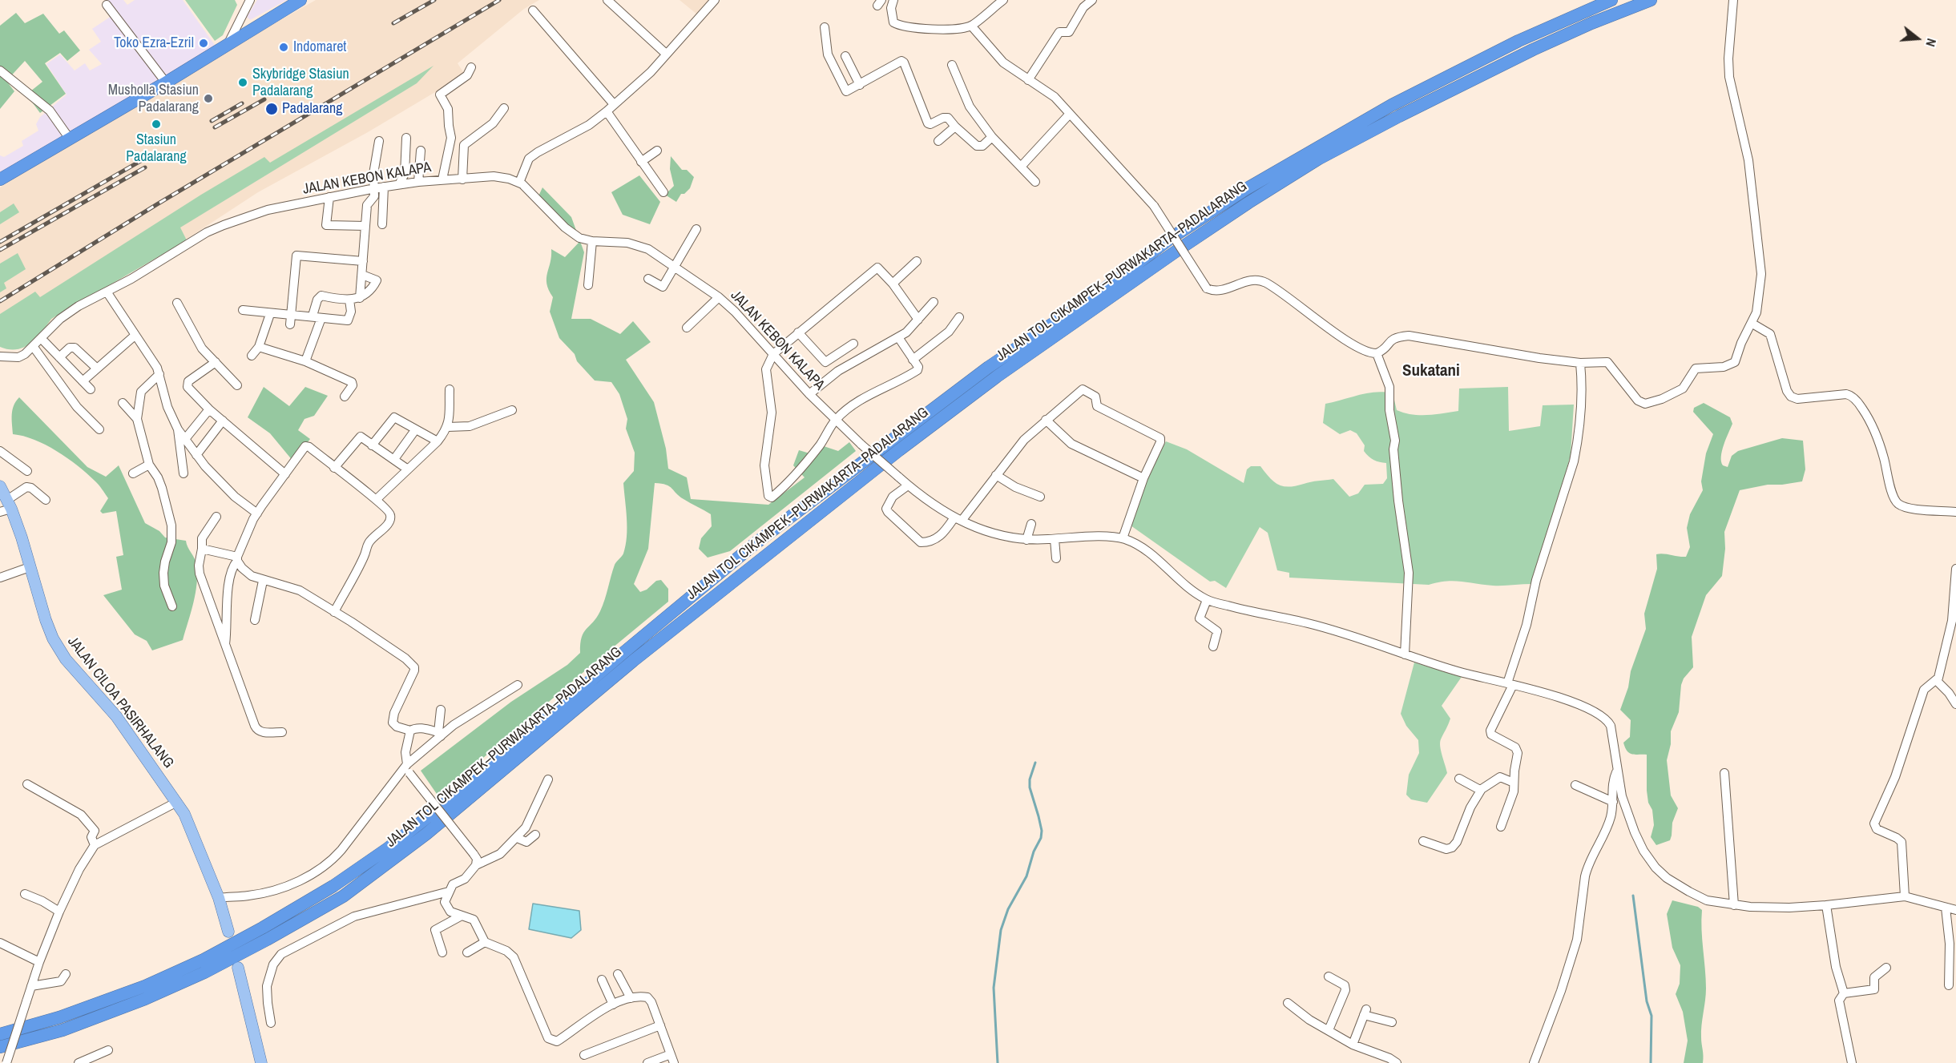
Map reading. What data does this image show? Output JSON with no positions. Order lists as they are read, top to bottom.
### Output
{
  "streets": {
    "highway": ["JALAN TOL CIKAMPEK–PURWAKARTA–PADALARANG"],
    "main road": ["JALAN CILOA PASIRHALANG"],
    "street": ["JALAN KEBON KALAPA"]
  },
  "districts": ["Sukatani"],
  "places": [
    "Toko Ezra-Ezril",
    "Indomaret",
    "Skybridge Stasiun Padalarang",
    "Musholla Stasiun Padalarang",
    "Padalarang",
    "Stasiun Padalarang"
  ],
  "north": "right"
}
